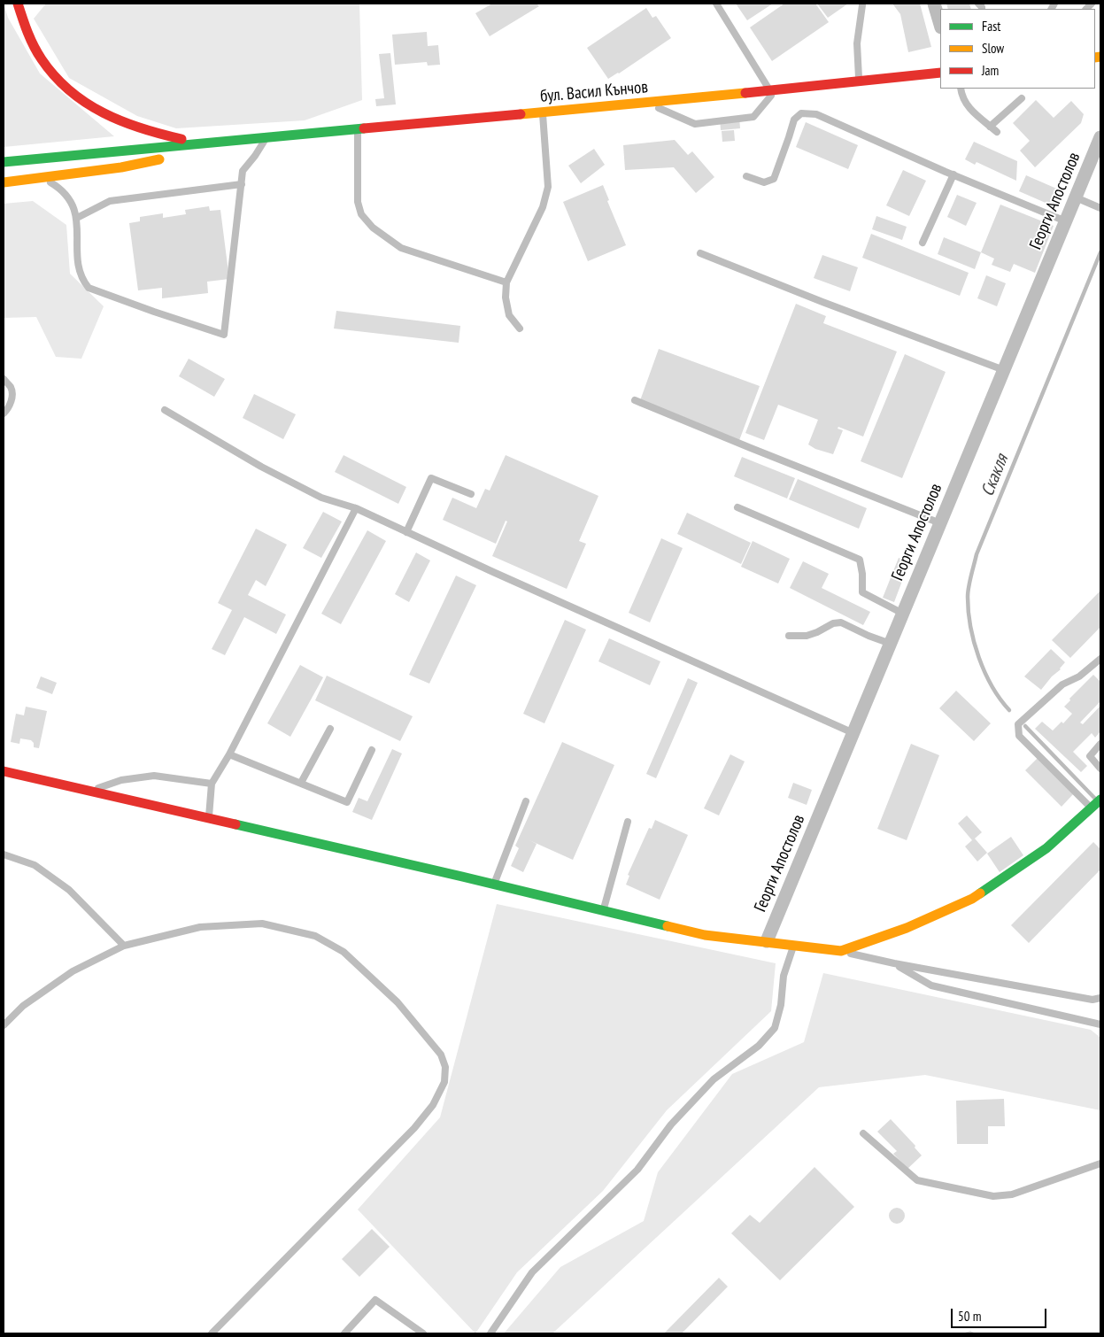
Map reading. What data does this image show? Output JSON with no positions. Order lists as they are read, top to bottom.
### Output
{
  "streets": {
    "main road": ["бул. Васил Кънчов"],
    "street": ["Георги Апостолов"]
  },
  "water": ["Скакля"],
  "legend": ["Fast", "Slow", "Jam"],
  "scale_bar": "50 m"
}
